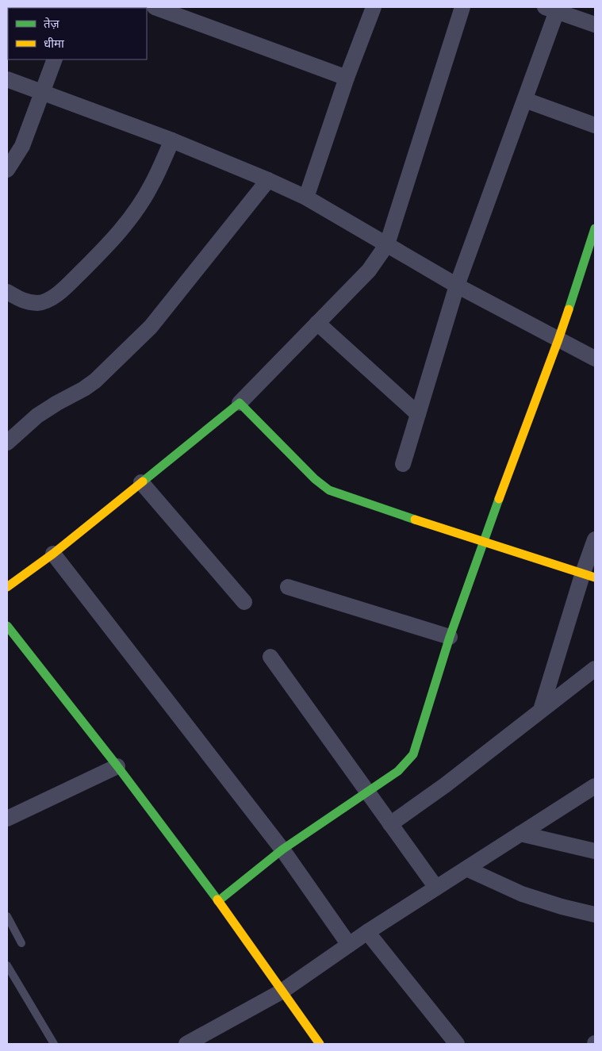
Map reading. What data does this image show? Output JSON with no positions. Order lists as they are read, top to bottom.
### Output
{
  "legend": ["तेज़", "धीमा"]
}
